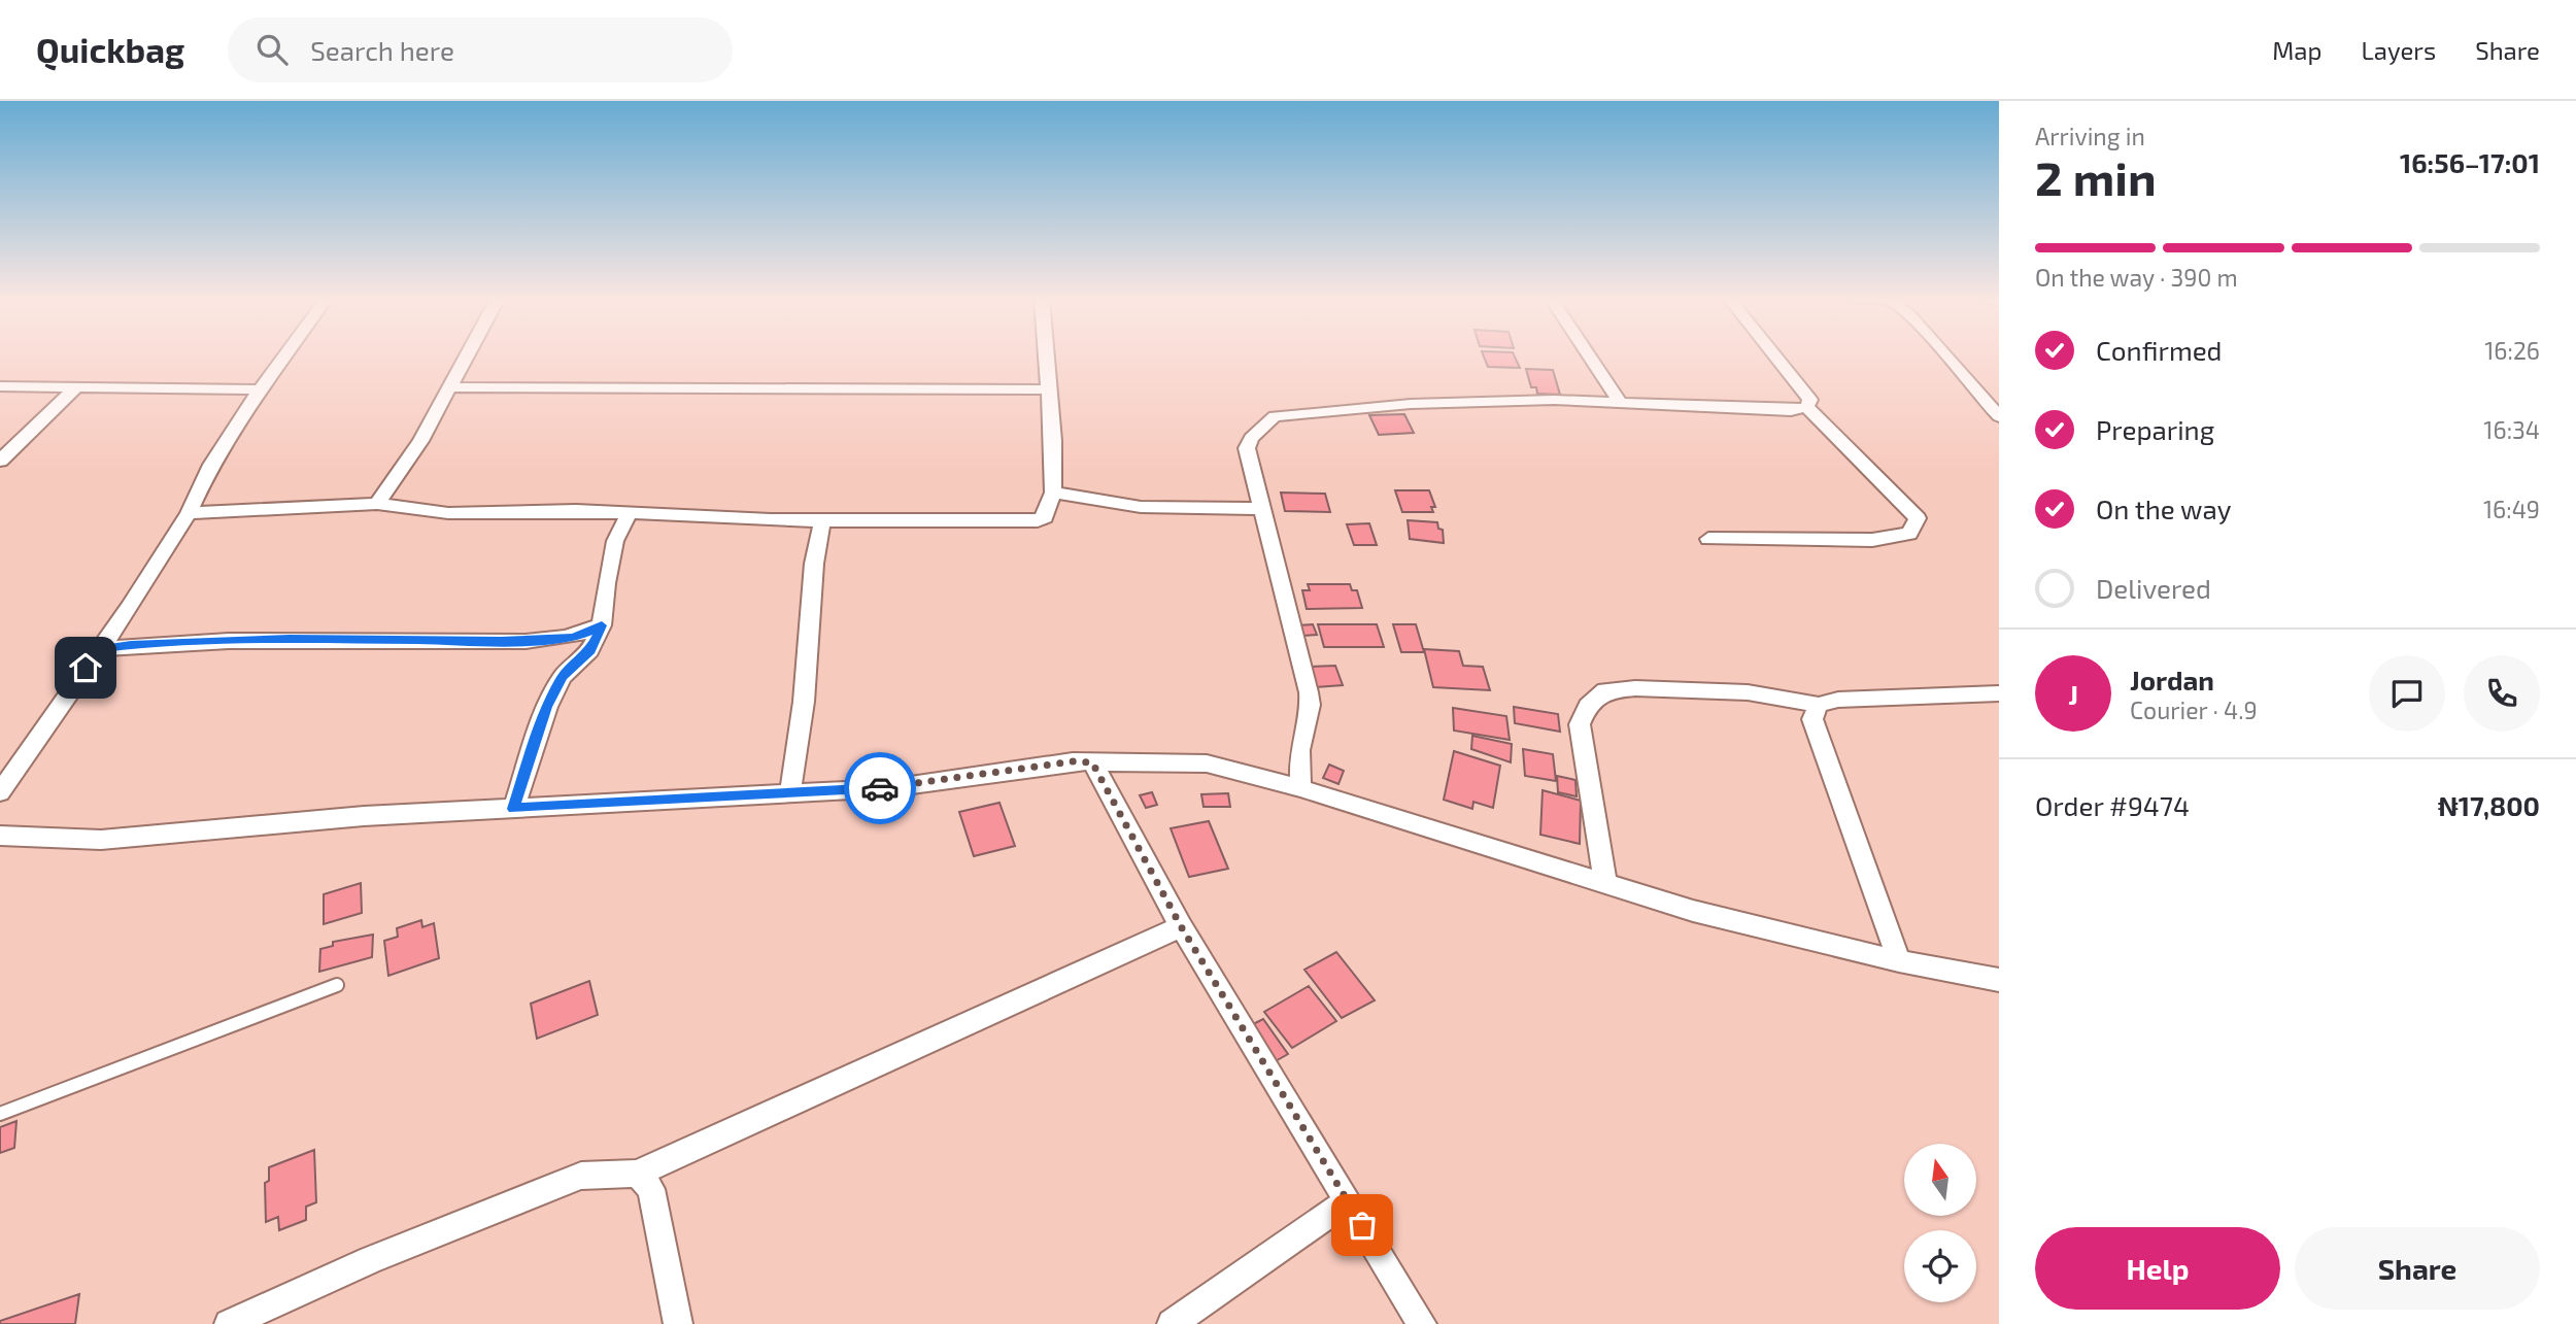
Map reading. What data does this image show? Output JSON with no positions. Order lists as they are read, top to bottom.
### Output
{
  "north": "top",
  "page": {
    "header": "Quickbag",
    "search": "Search here",
    "nav": ["Map", "Layers", "Share"],
    "heading": ["2 min", "Arriving in", "16:56–17:01"],
    "panel": [
      "Jordan",
      "Courier · 4.9",
      "Order #9474",
      "₦17,800"
    ],
    "bar": "On the way · 390 m",
    "list": [
      ["Confirmed", "16:26"],
      ["Preparing", "16:34"],
      ["On the way", "16:49"],
      "Delivered"
    ],
    "round": "J",
    "buttons": ["Help", "Share"]
  }
}
